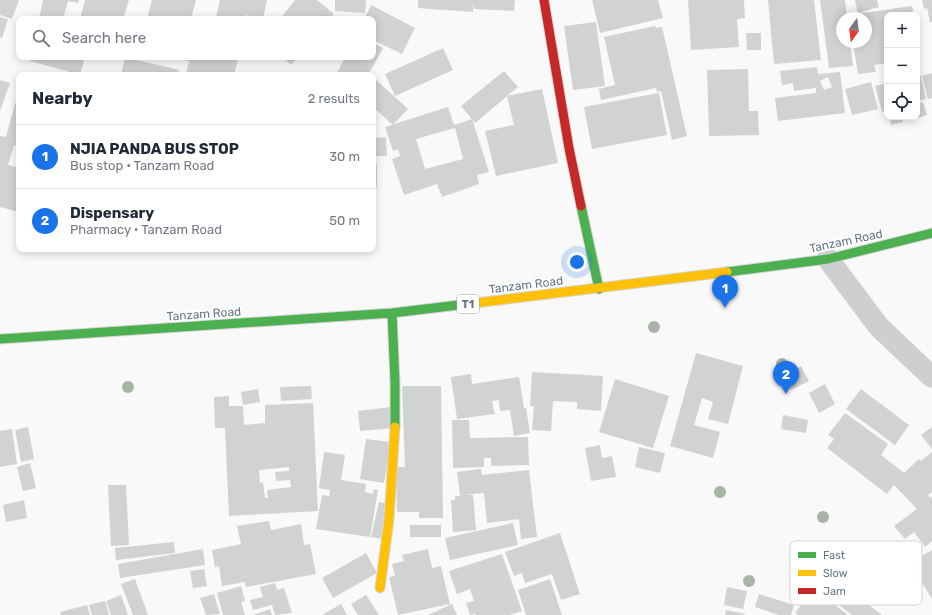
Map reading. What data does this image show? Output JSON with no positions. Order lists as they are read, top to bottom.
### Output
{
  "streets": {
    "main road": ["Tanzam Road", "T1"]
  },
  "legend": ["Fast", "Slow", "Jam"],
  "north": "bottom",
  "page": {
    "map_buttons": ["+", "−"],
    "search": "Search here",
    "heading": ["Nearby", "2 results"],
    "list": [
      {
        "mark": "1",
        "name": "NJIA PANDA BUS STOP",
        "note": "Bus stop · Tanzam Road",
        "value": "30 m"
      },
      {
        "mark": "2",
        "name": "Dispensary",
        "note": "Pharmacy · Tanzam Road",
        "value": "50 m"
      }
    ],
    "pins": ["1", "2"]
  }
}
